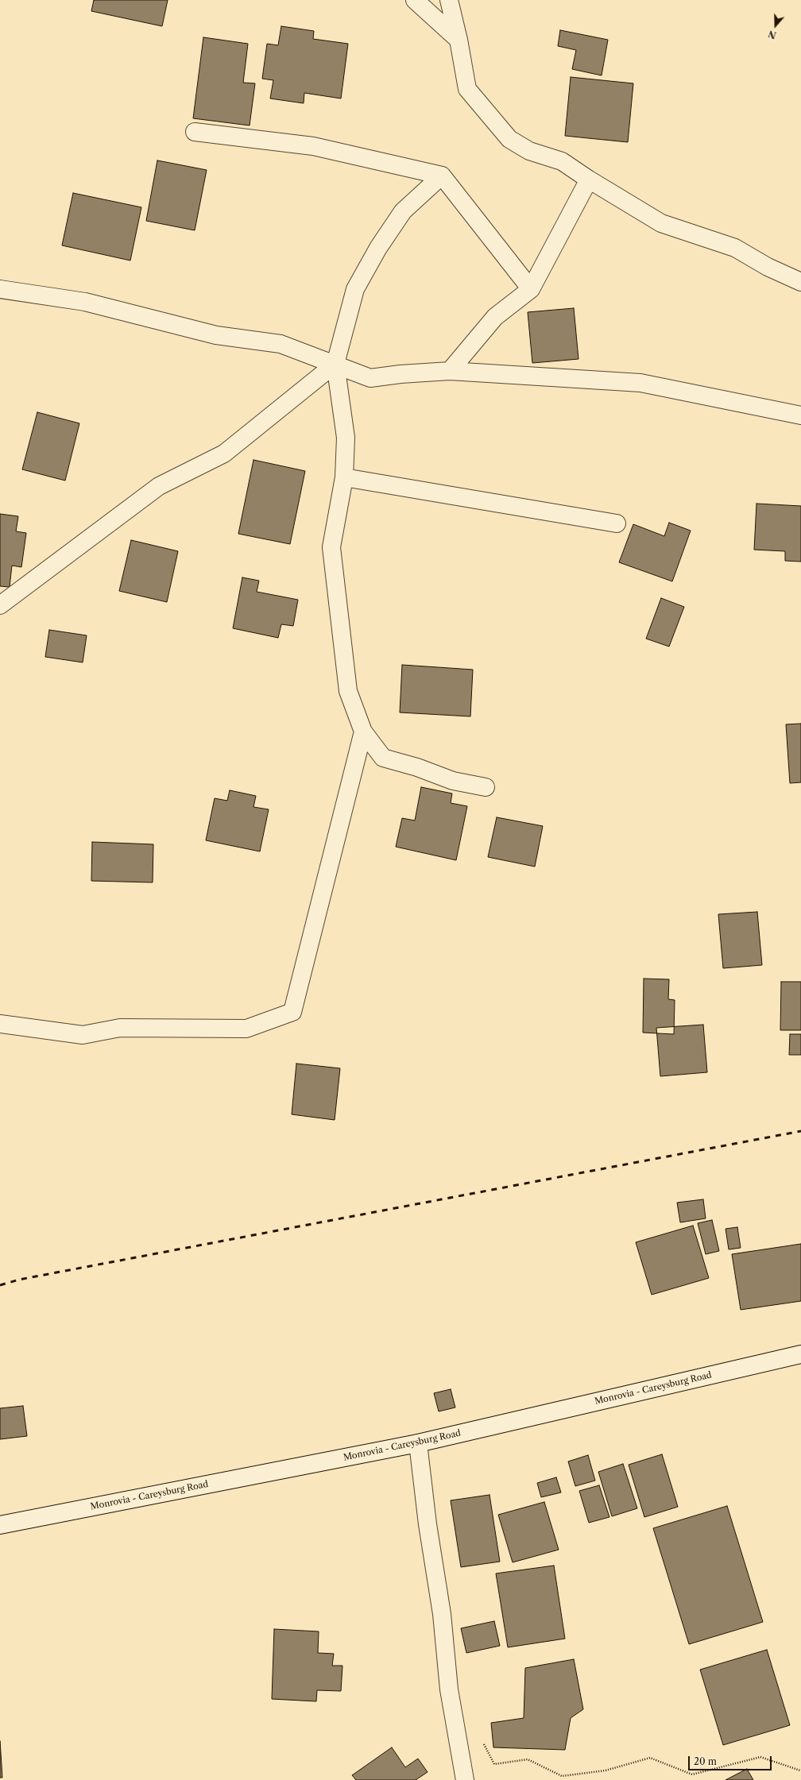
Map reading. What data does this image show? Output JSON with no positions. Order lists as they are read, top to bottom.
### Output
{
  "streets": {
    "street": ["Monrovia - Careysburg Road"]
  },
  "scale_bar": "20 m",
  "north": "bottom"
}
